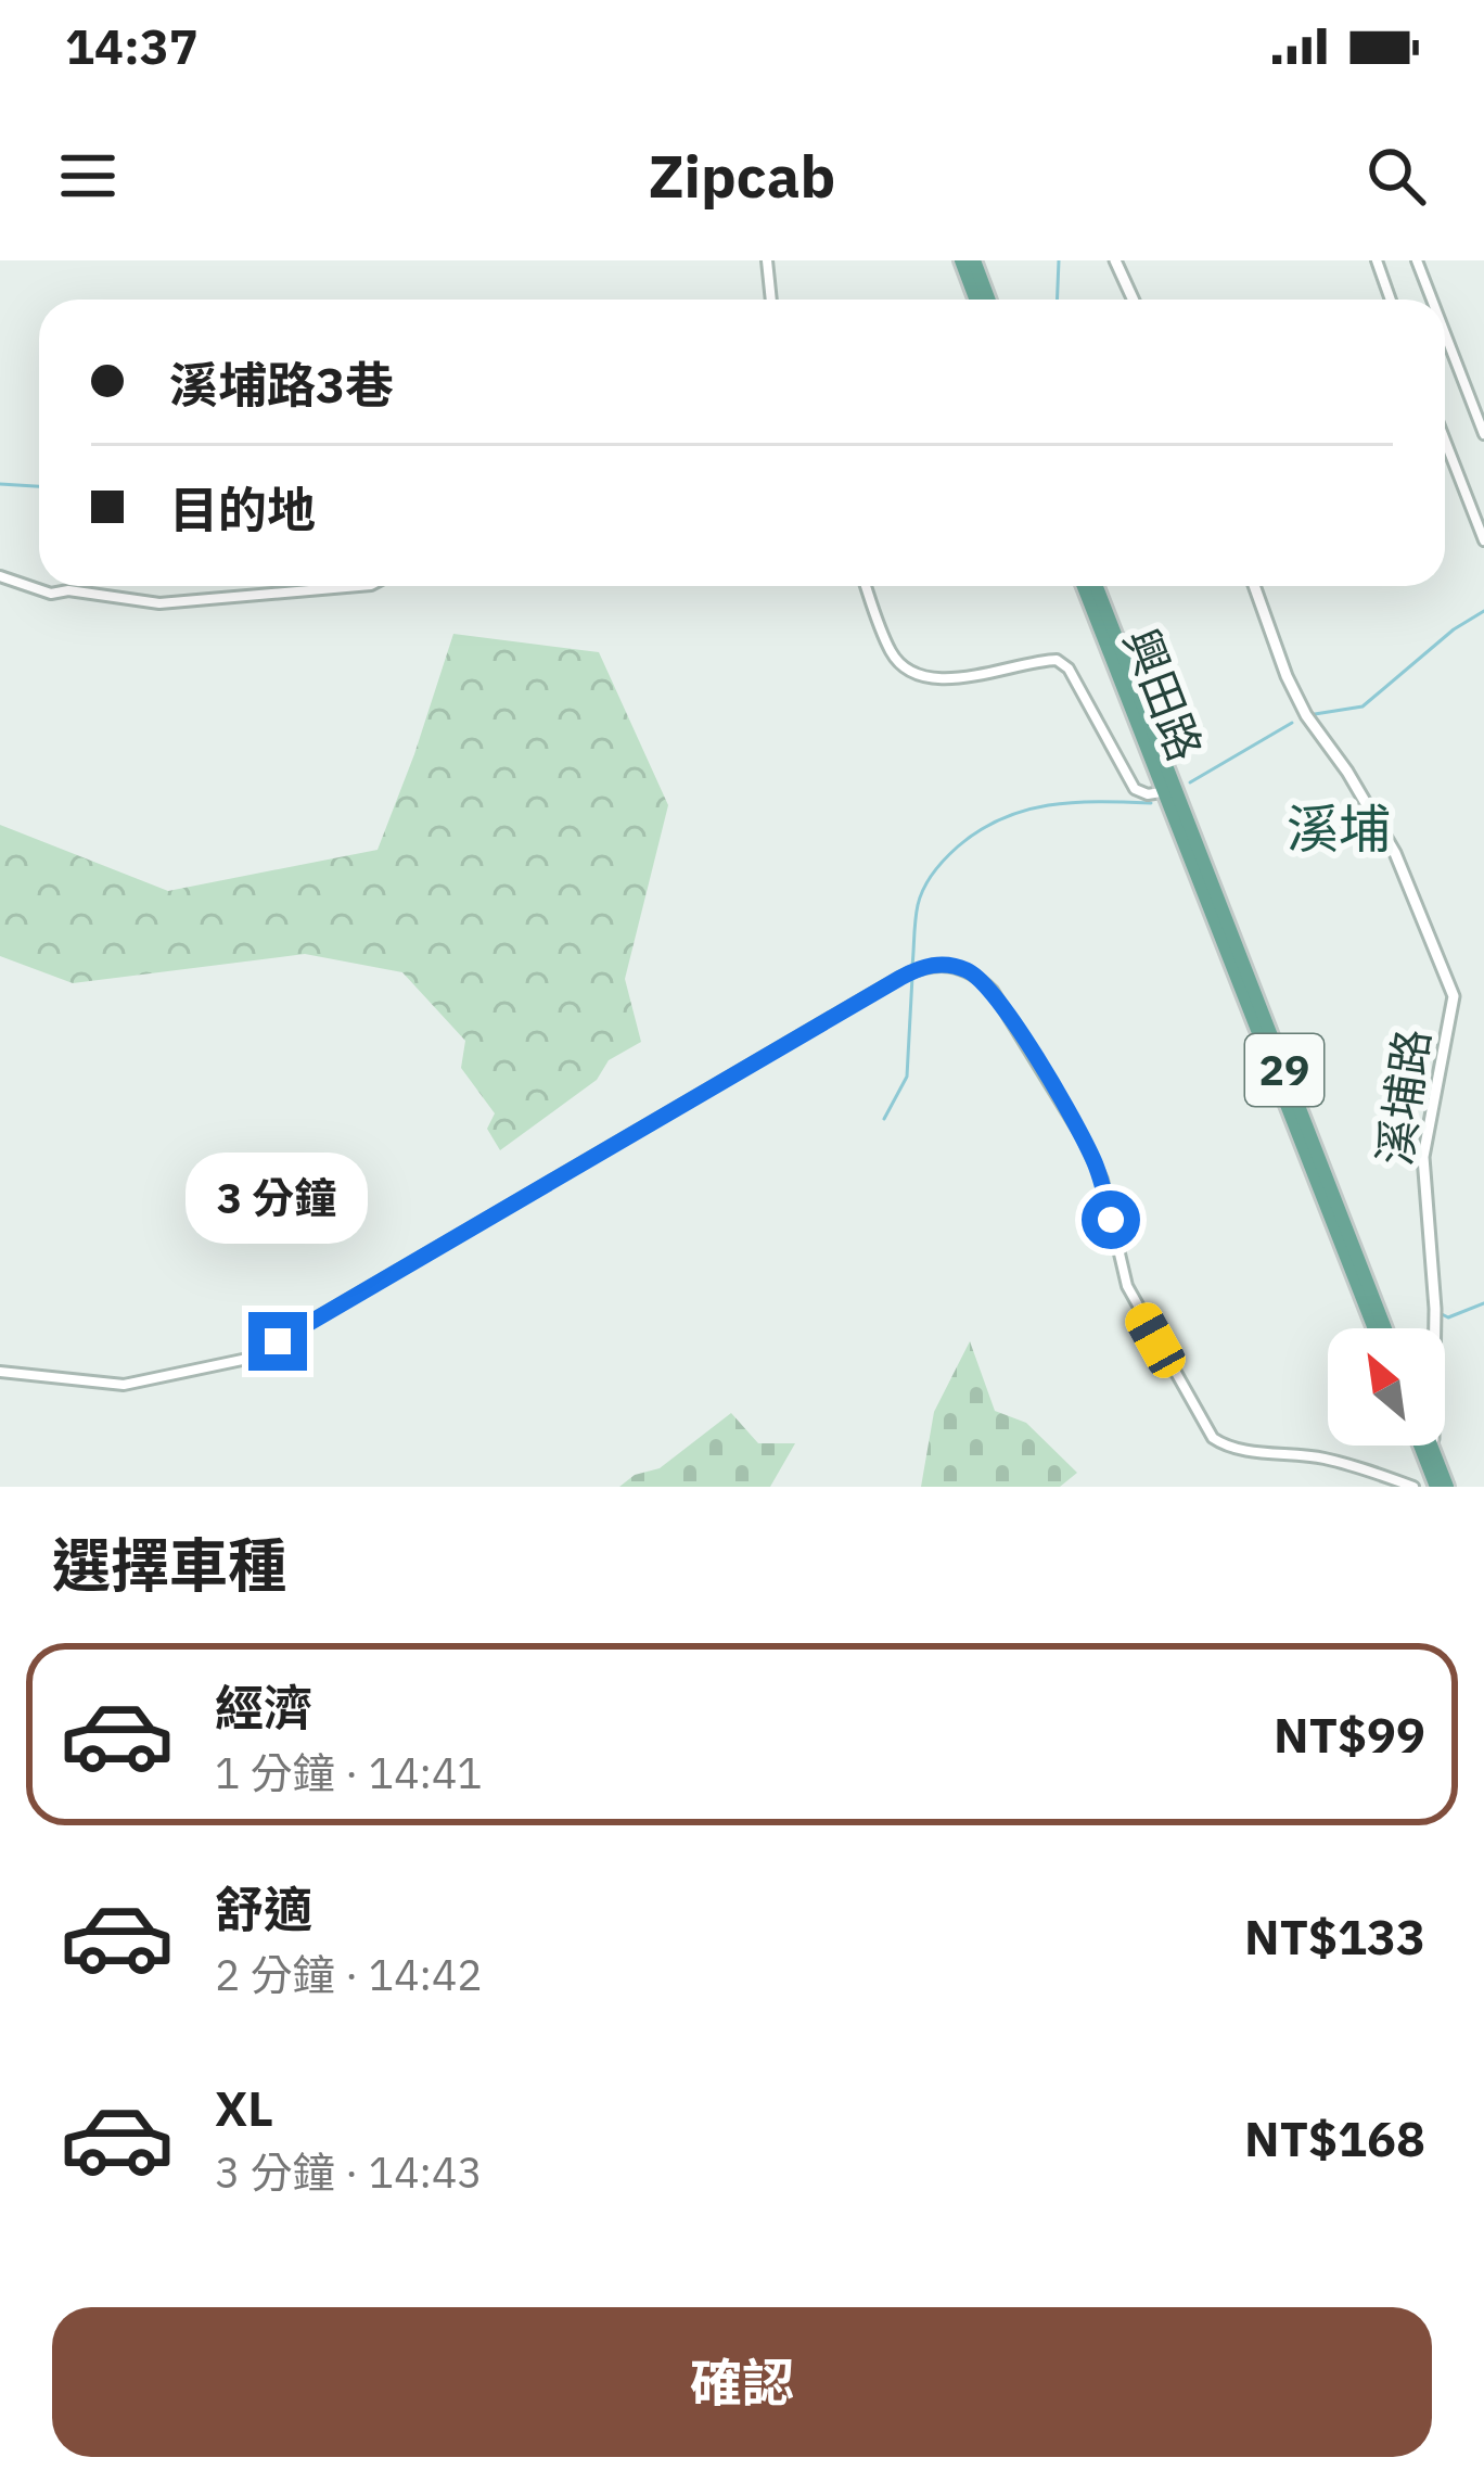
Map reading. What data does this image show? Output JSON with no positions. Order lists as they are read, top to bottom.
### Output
{
  "streets": {
    "main road": ["興田路", "29", "溪埔路"]
  },
  "crossings": [
    ["興田路", "溪埔路"]
  ],
  "districts": ["溪埔"],
  "north": "top left",
  "page": {
    "status": "14:37",
    "header": "Zipcab",
    "banner": ["溪埔路3巷", "目的地"],
    "bubble": "3 分鐘",
    "heading": "選擇車種",
    "list": [
      {
        "name": "經濟",
        "note": "1 分鐘 · 14:41",
        "value": "NT$99"
      },
      {
        "name": "舒適",
        "note": "2 分鐘 · 14:42",
        "value": "NT$133"
      },
      {
        "name": "XL",
        "note": "3 分鐘 · 14:43",
        "value": "NT$168"
      }
    ],
    "buttons": "確認"
  }
}
